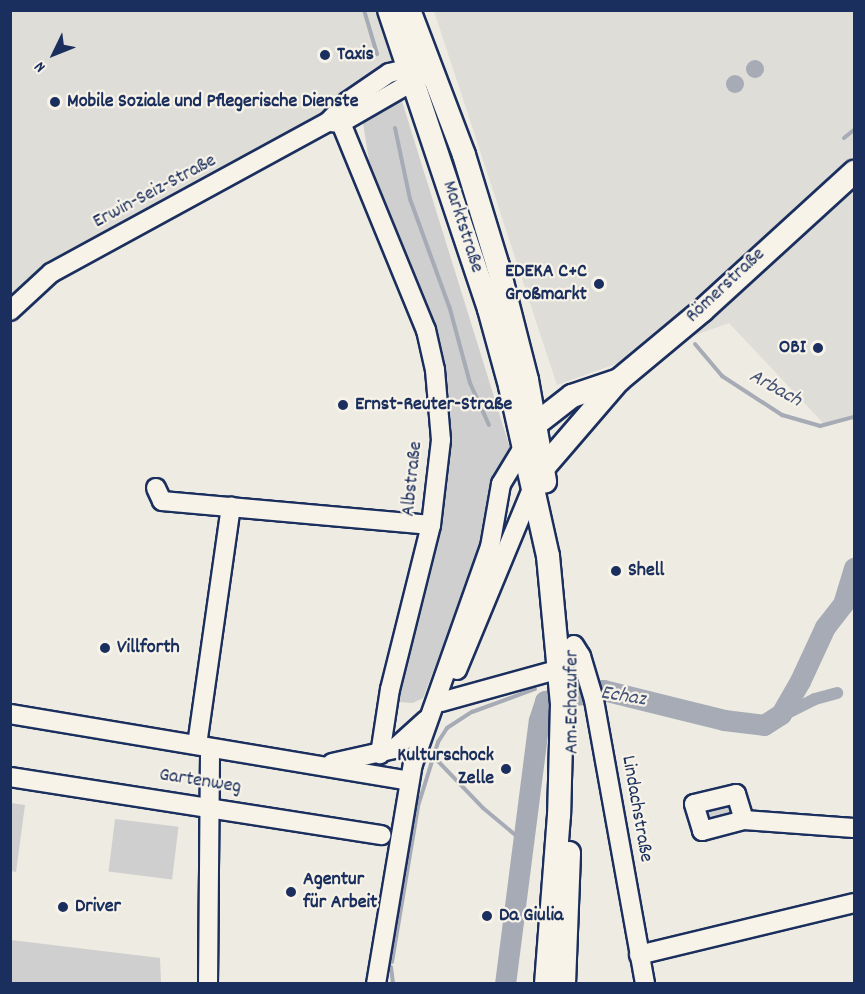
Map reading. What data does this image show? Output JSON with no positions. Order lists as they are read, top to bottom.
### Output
{
  "streets": {
    "main road": ["Marktstraße", "Römerstraße", "Am Echazufer"],
    "street": [
      "Erwin-Seiz-Straße",
      "Albstraße",
      "Gartenweg",
      "Lindachstraße"
    ]
  },
  "crossings": [
    ["Erwin-Seiz-Straße", "Marktstraße"],
    ["Erwin-Seiz-Straße", "Albstraße"],
    ["Marktstraße", "Römerstraße"],
    ["Marktstraße", "Am Echazufer"],
    ["Römerstraße", "Am Echazufer"],
    ["Am Echazufer", "Lindachstraße"]
  ],
  "water": ["Arbach", "Echaz"],
  "places": [
    "Taxis",
    "Mobile Soziale und Pflegerische Dienste",
    "EDEKA C+C Großmarkt",
    "OBI",
    "Ernst-Reuter-Straße",
    "Shell",
    "Villforth",
    "Kulturschock Zelle",
    "Agentur für Arbeit",
    "Driver",
    "Da Giulia"
  ],
  "north": "bottom left"
}
